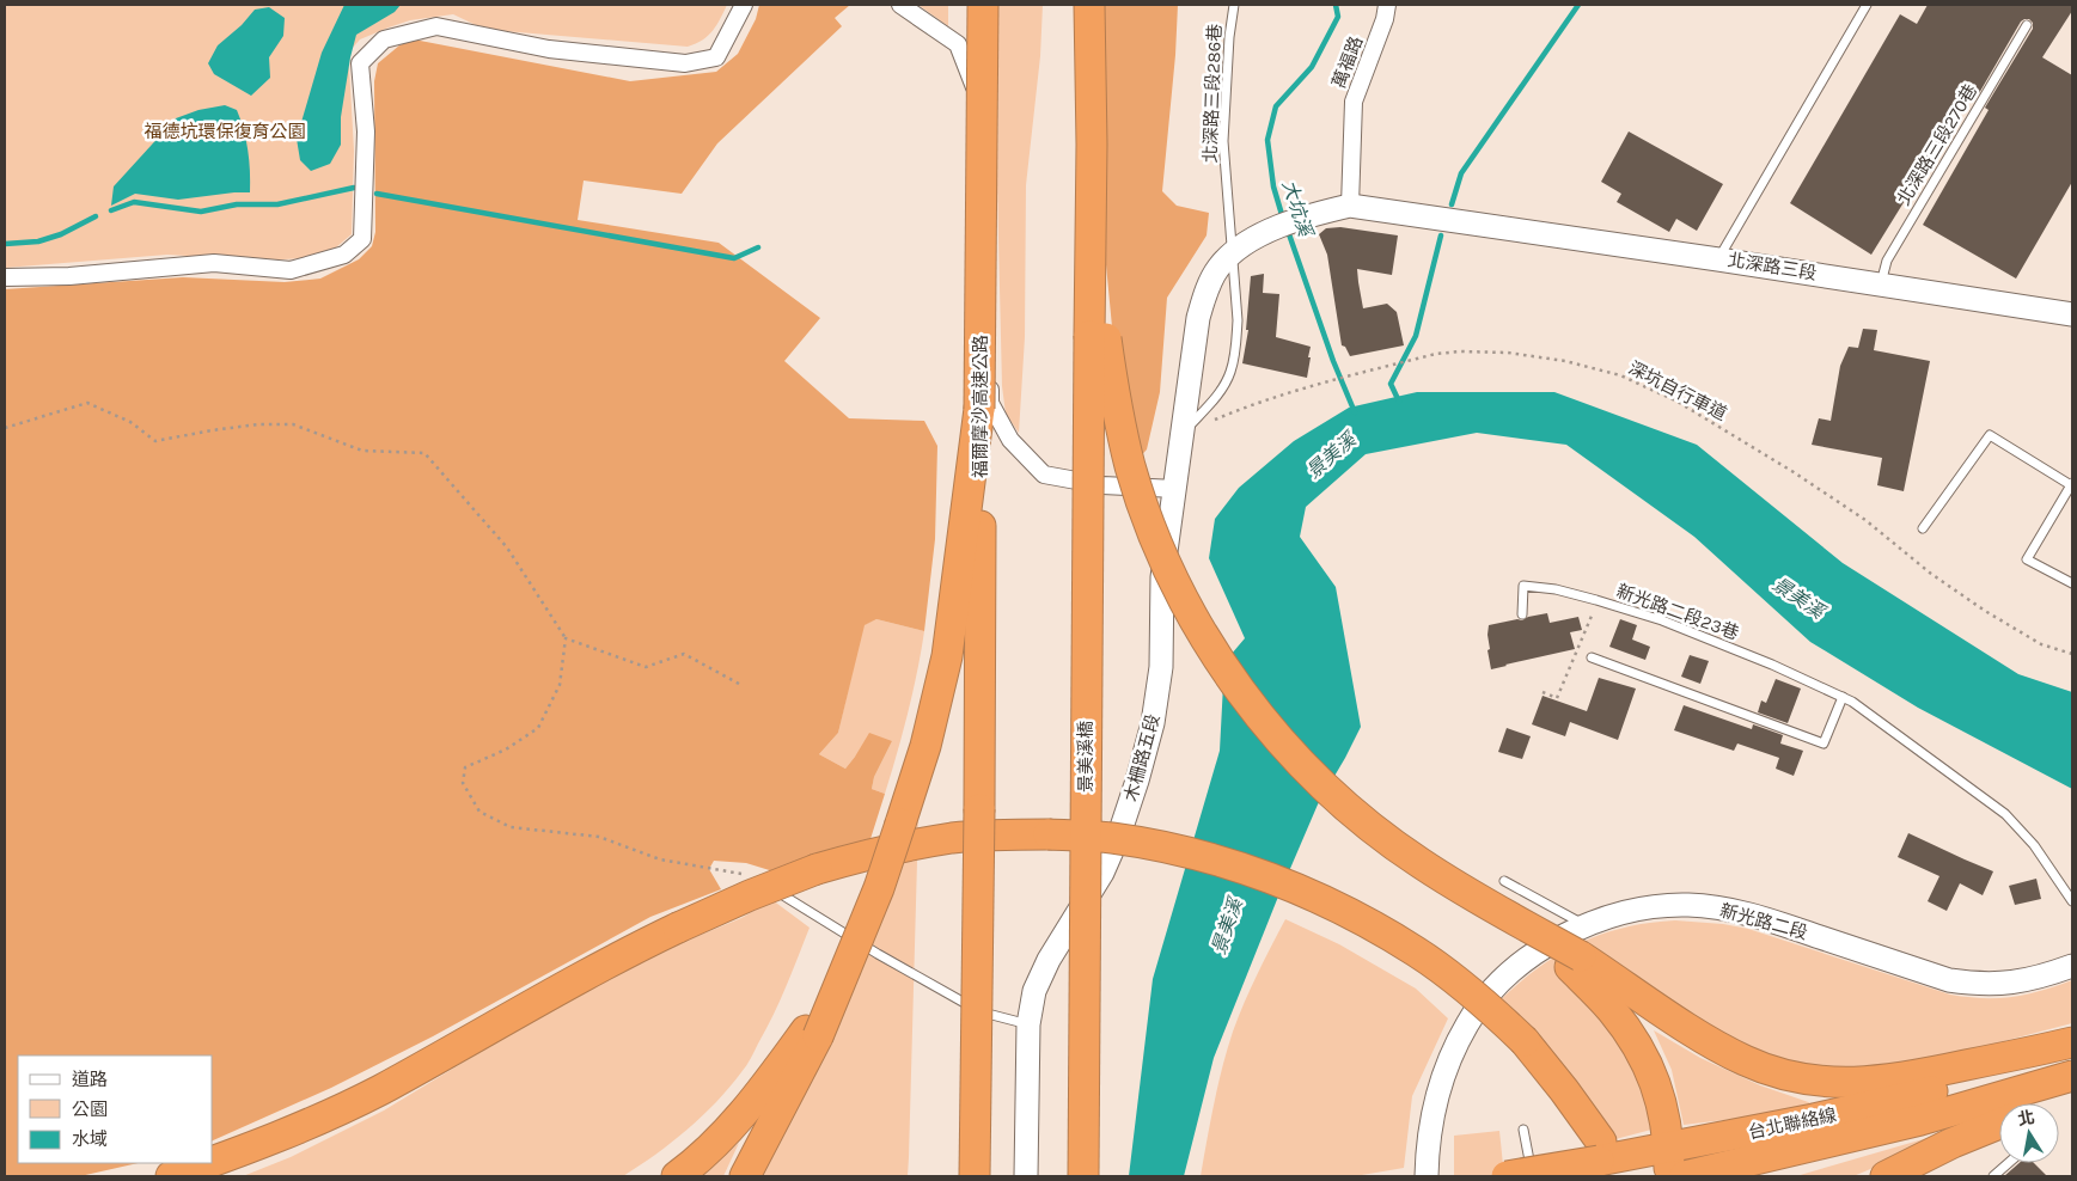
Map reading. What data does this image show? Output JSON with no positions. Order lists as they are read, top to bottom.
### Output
{
  "streets": {
    "highway": ["福爾摩沙高速公路", "景美溪橋", "台北聯絡線"],
    "main road": ["北深路三段", "木柵路五段", "新光路二段"],
    "street": ["萬福路"],
    "lane": ["北深路三段286巷", "北深路三段270巷", "新光路二段23巷"],
    "path": ["深坑自行車道"]
  },
  "crossings": [
    ["萬福路", "北深路三段"],
    ["北深路三段286巷", "木柵路五段"],
    ["北深路三段270巷", "北深路三段"]
  ],
  "water": ["大坑溪", "景美溪"],
  "parks": ["福德坑環保復育公園"],
  "legend": ["道路", "公園", "水域"],
  "north": "top"
}
